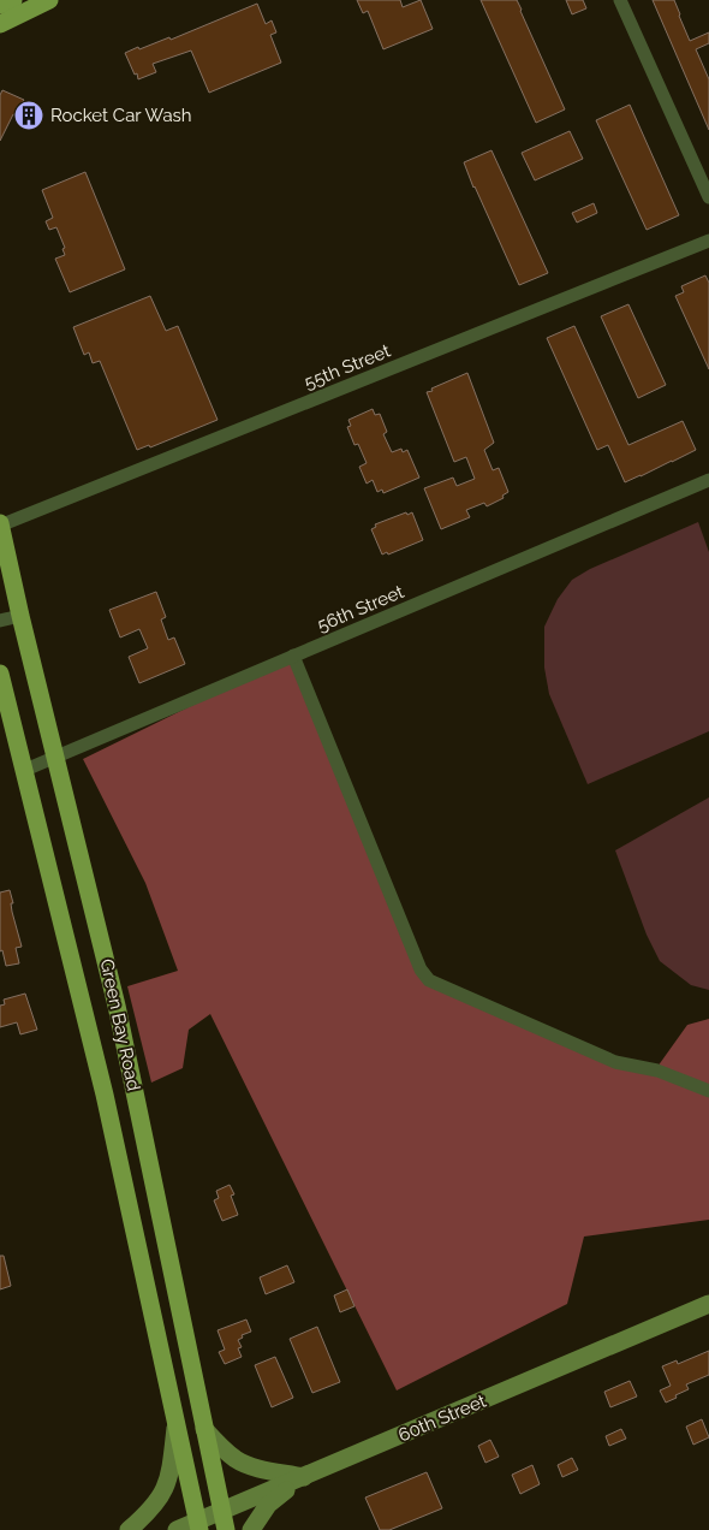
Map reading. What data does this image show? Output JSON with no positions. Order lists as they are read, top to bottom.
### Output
{
  "streets": {
    "main road": ["Green Bay Road"],
    "street": ["55th Street", "56th Street", "60th Street"]
  },
  "crossings": [
    ["55th Street", "Green Bay Road"],
    ["56th Street", "Green Bay Road"],
    ["Green Bay Road", "60th Street"]
  ],
  "places": {
    "building": ["Rocket Car Wash"]
  }
}
